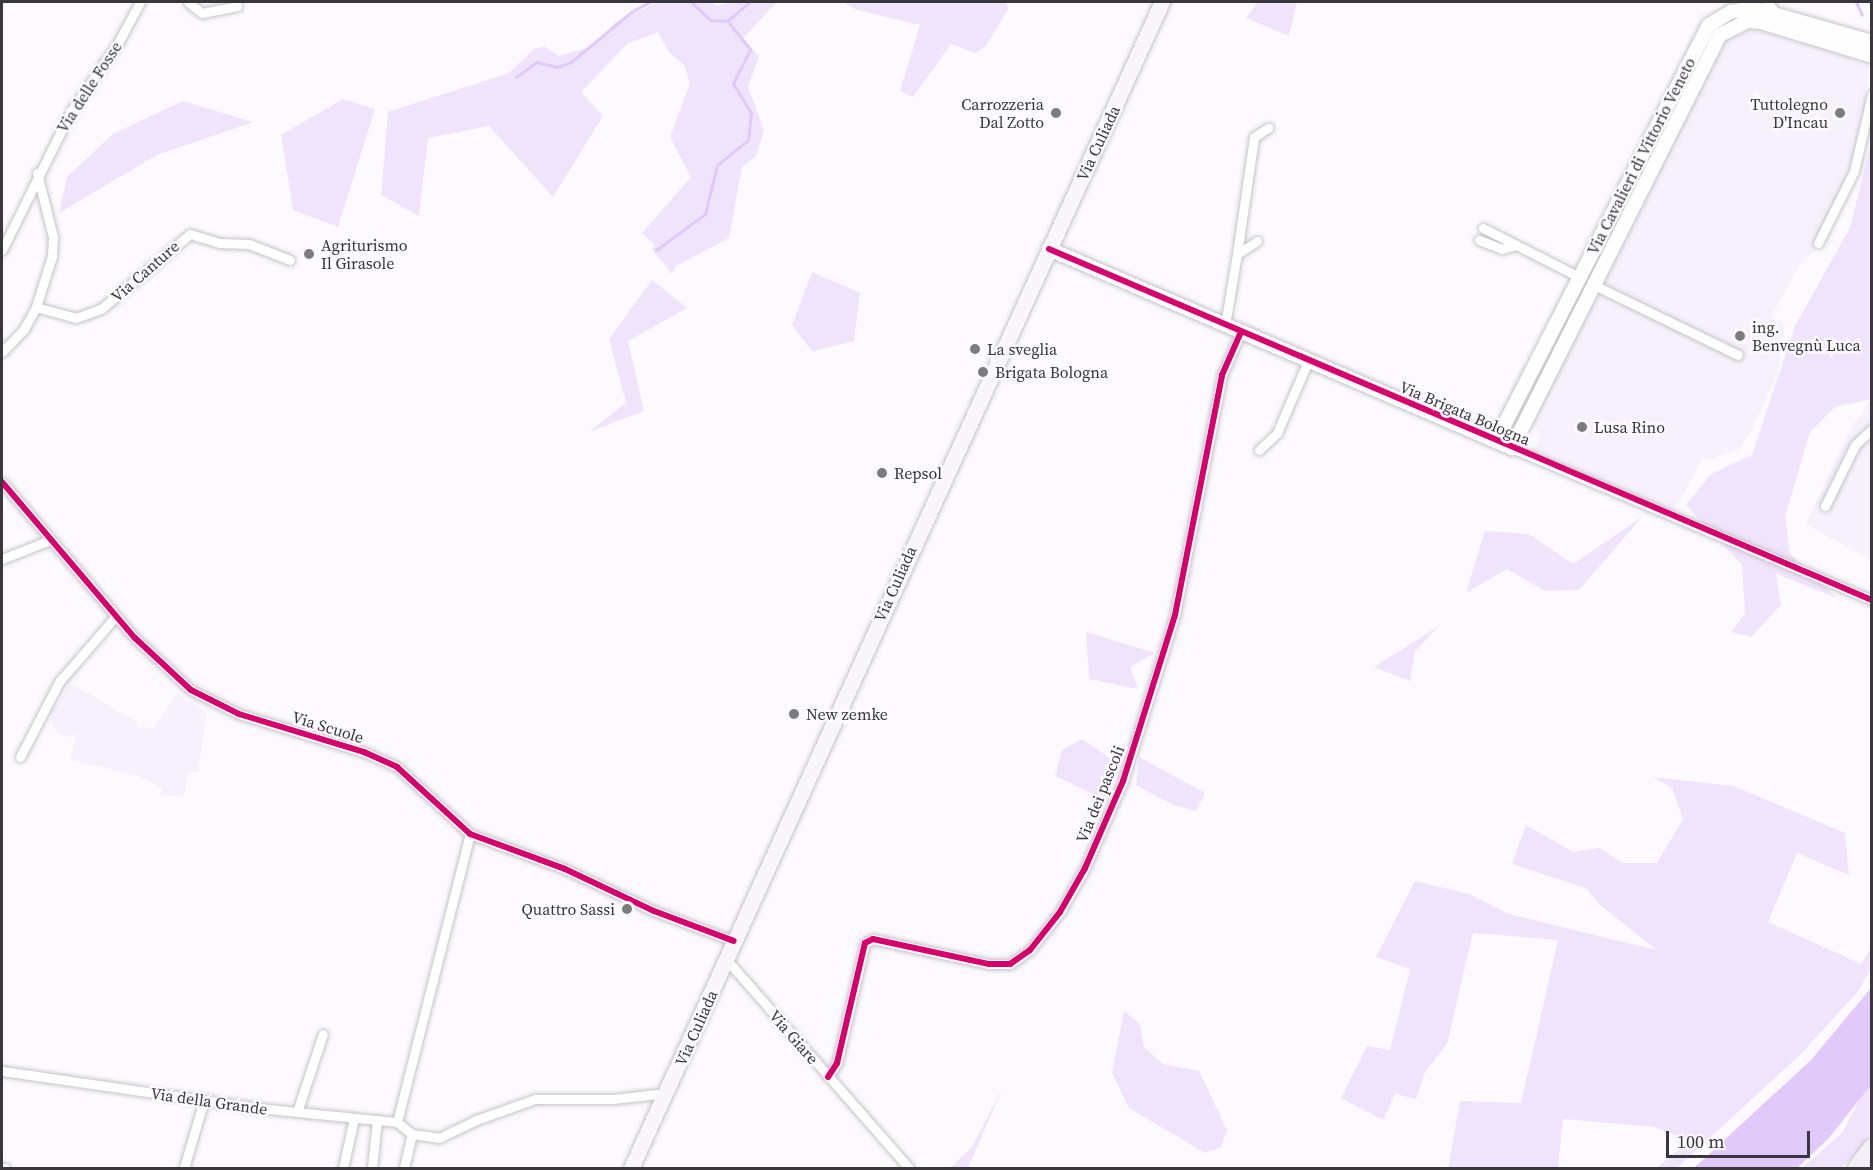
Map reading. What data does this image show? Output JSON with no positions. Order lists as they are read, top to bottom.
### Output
{
  "streets": {
    "main road": ["Via Culiada"],
    "street": [
      "Via delle Fosse",
      "Via Cavalieri di Vittorio Veneto",
      "Via Canture",
      "Via Brigata Bologna",
      "Via Scuole",
      "Via dei pascoli",
      "Via Giare",
      "Via della Grande"
    ]
  },
  "crossings": [
    ["Via Culiada", "Via Brigata Bologna"],
    ["Via Culiada", "Via Scuole"],
    ["Via Culiada", "Via Giare"],
    ["Via Cavalieri di Vittorio Veneto", "Via Brigata Bologna"],
    ["Via Brigata Bologna", "Via dei pascoli"],
    ["Via dei pascoli", "Via Giare"]
  ],
  "places": [
    "Carrozzeria Dal Zotto",
    "Tuttolegno D'Incau",
    "Agriturismo Il Girasole",
    "ing. Benvegnù Luca",
    "La sveglia",
    "Brigata Bologna",
    "Lusa Rino",
    "Repsol",
    "New zemke",
    "Quattro Sassi"
  ],
  "scale_bar": "100 m"
}
